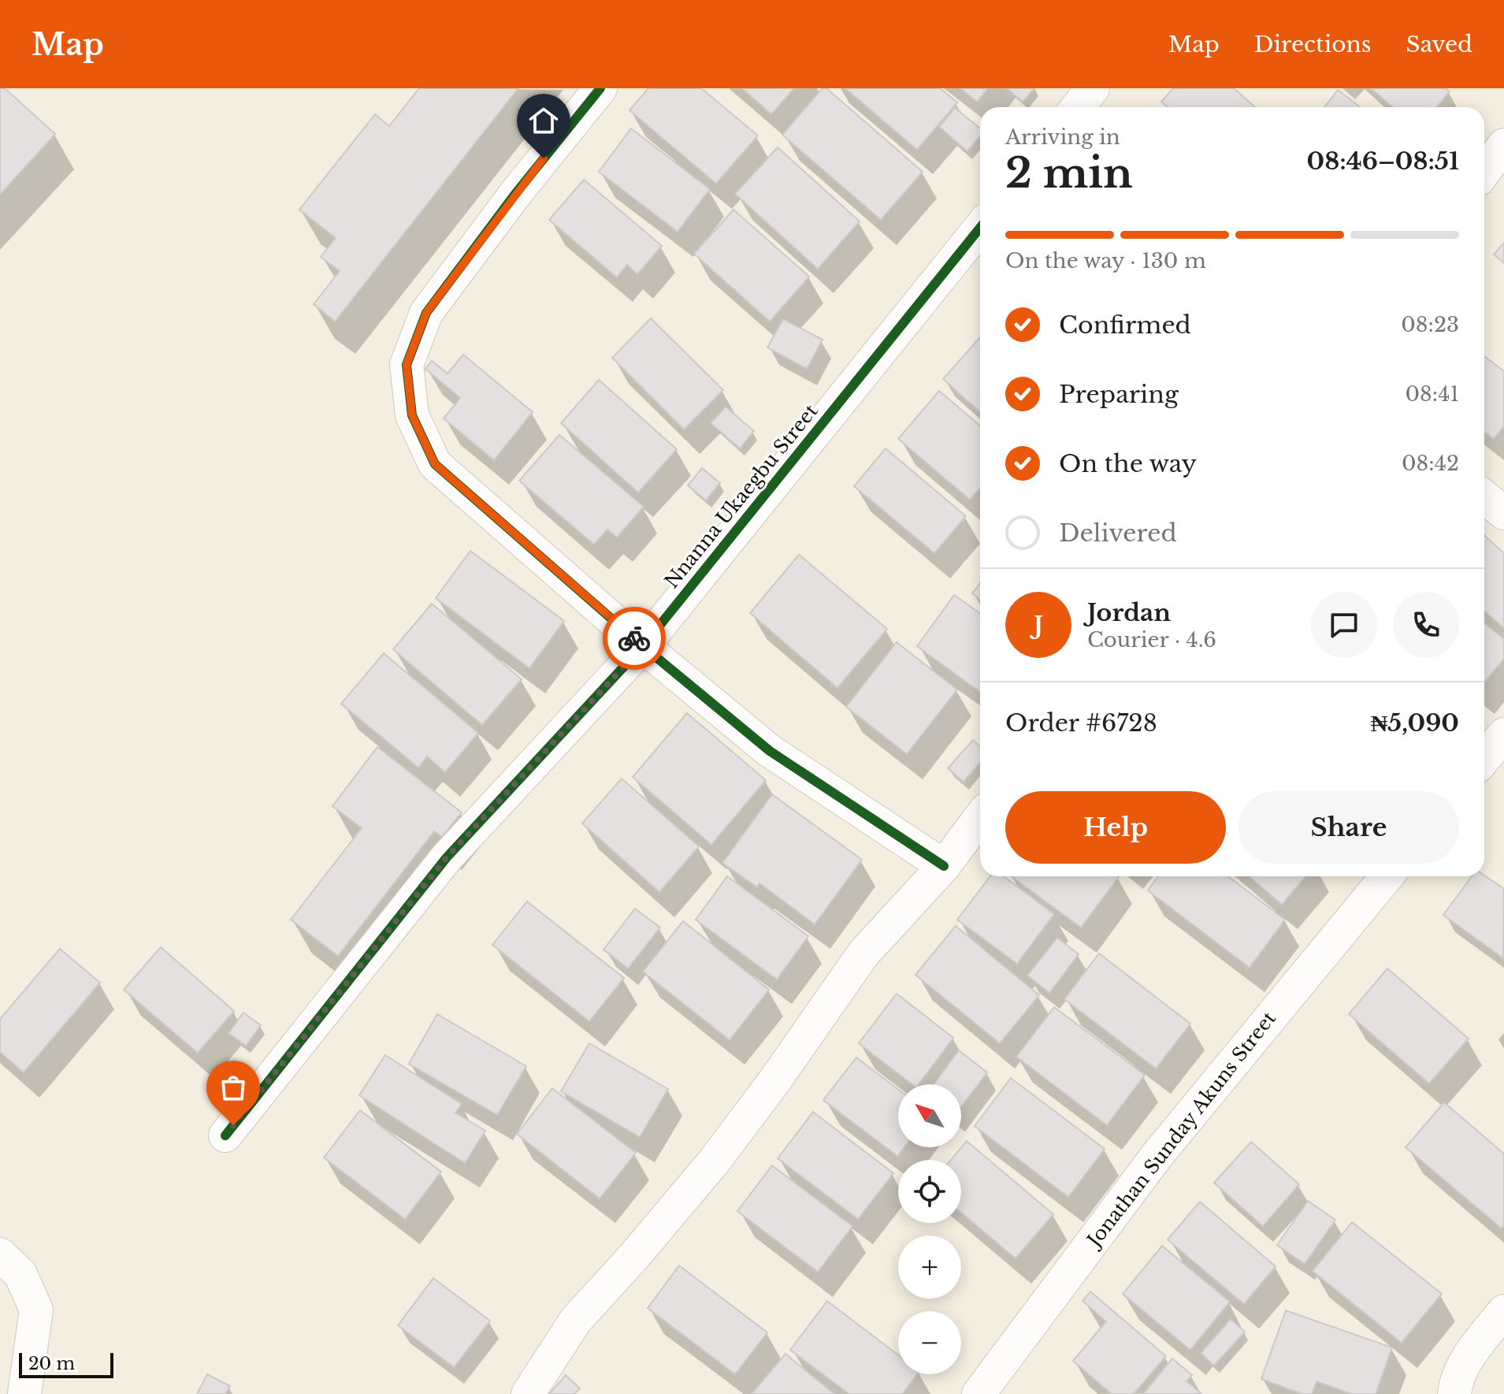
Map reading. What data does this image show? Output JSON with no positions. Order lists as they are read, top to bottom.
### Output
{
  "streets": {
    "street": ["Nnanna Ukaegbu Street", "Jonathan Sunday Akuns Street"]
  },
  "scale_bar": "20 m",
  "north": "top left",
  "page": {
    "header": "Map",
    "nav": ["Map", "Directions", "Saved"],
    "heading": ["2 min", "Arriving in", "08:46–08:51"],
    "panel": [
      "Jordan",
      "Courier · 4.6",
      "Order #6728",
      "₦5,090"
    ],
    "bar": "On the way · 130 m",
    "list": [
      ["Confirmed", "08:23"],
      ["Preparing", "08:41"],
      ["On the way", "08:42"],
      "Delivered"
    ],
    "round": "J",
    "buttons": ["Help", "Share"],
    "map_buttons": ["+", "−"],
    "scale": "20 m"
  }
}
